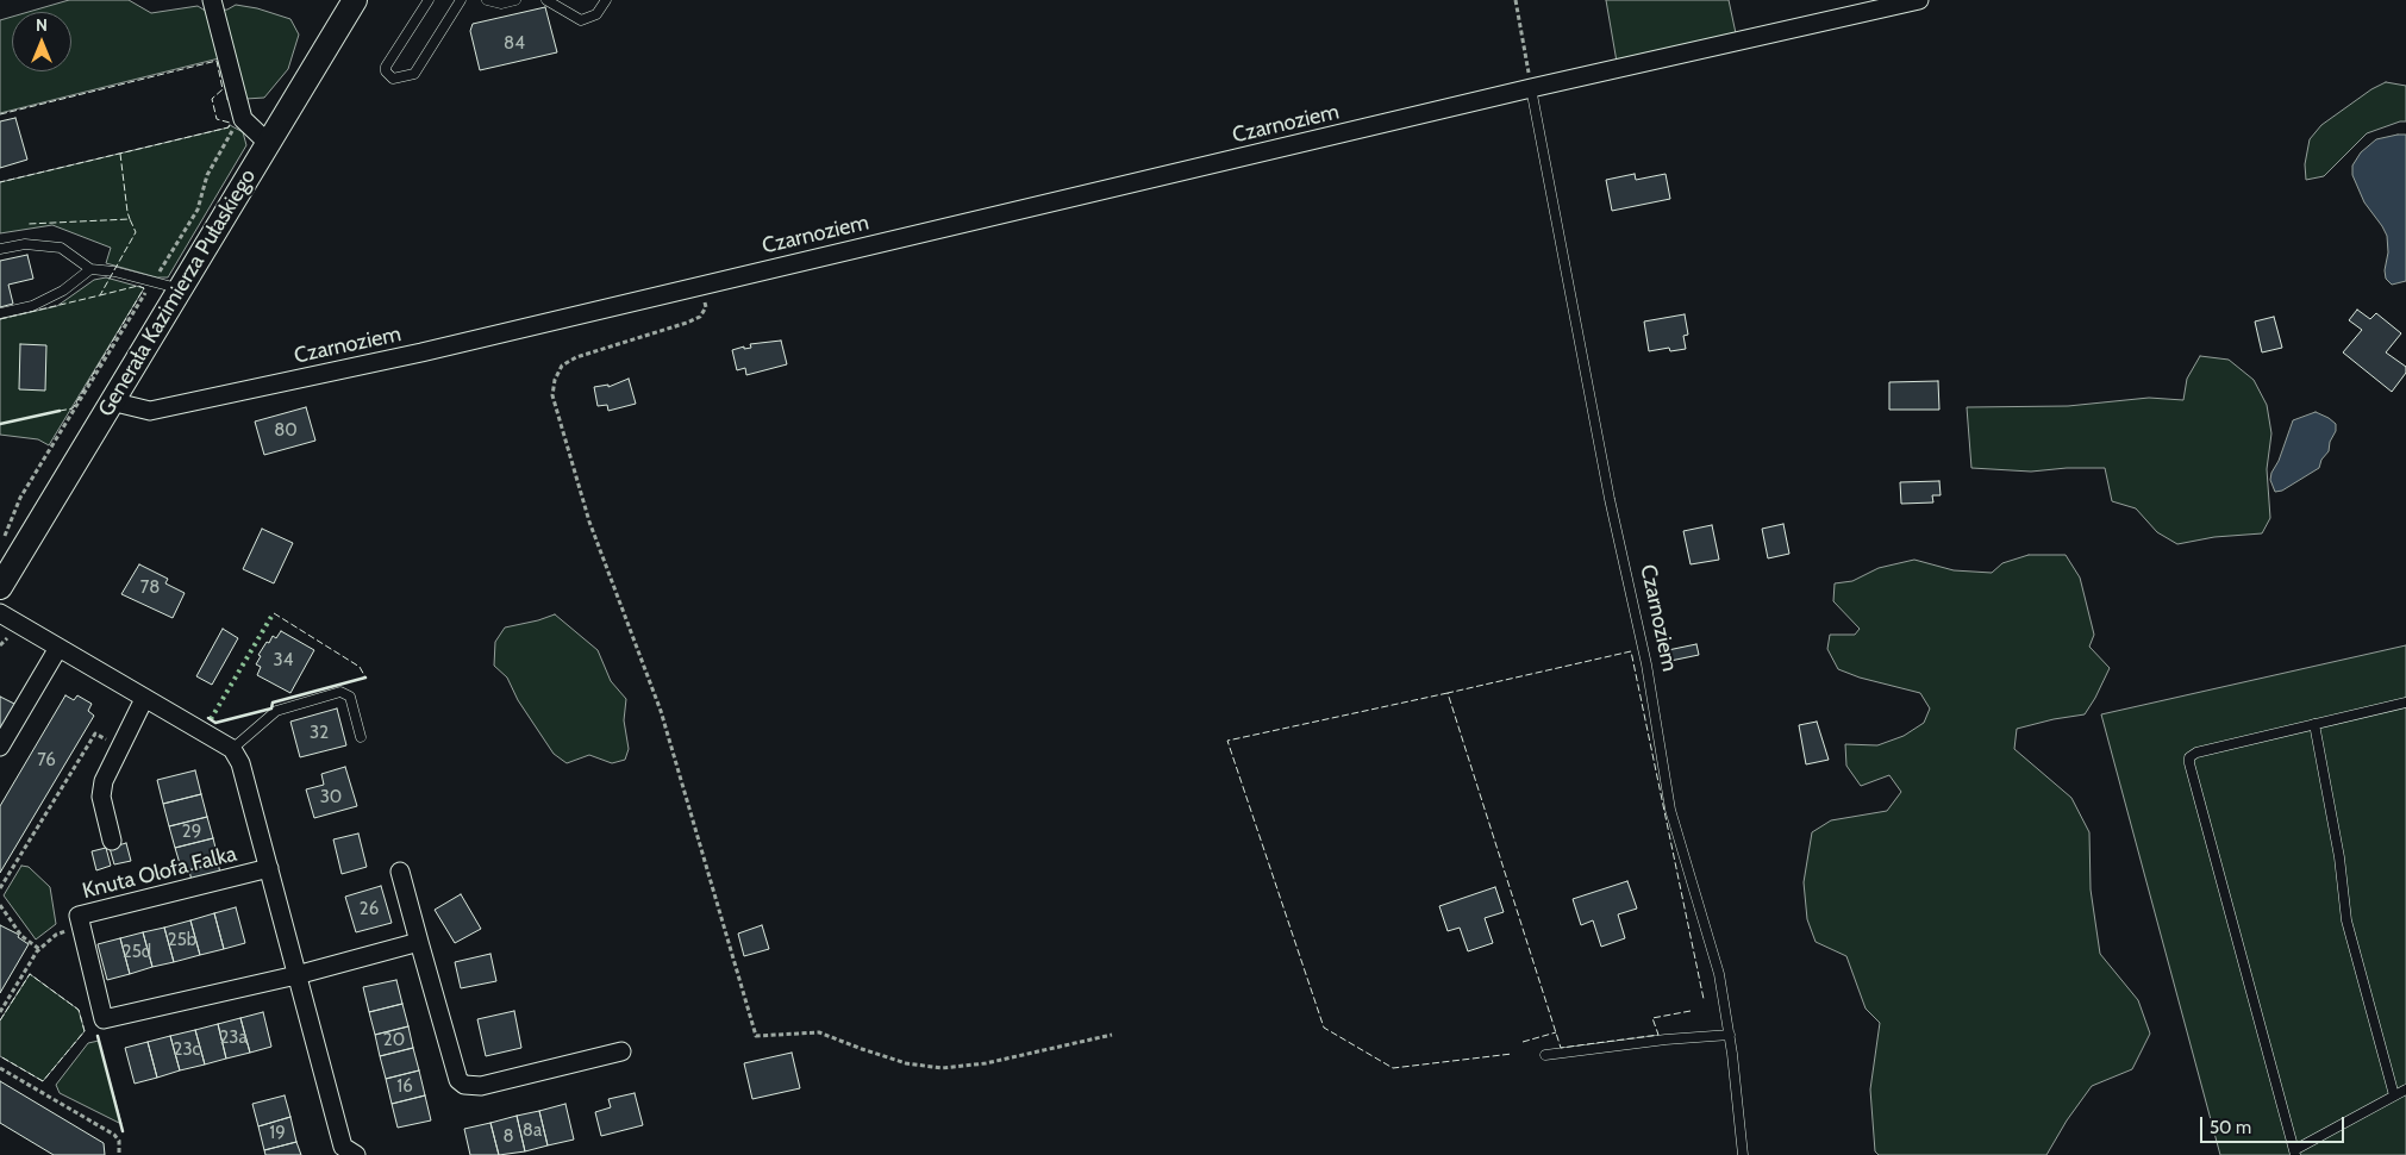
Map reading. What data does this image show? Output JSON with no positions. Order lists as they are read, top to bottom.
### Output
{
  "streets": {
    "main road": ["Generała Kazimierza Pułaskiego"],
    "street": ["Czarnoziem", "Knuta Olofa Falka"]
  },
  "crossings": [
    ["Czarnoziem", "Generała Kazimierza Pułaskiego"]
  ],
  "house_numbers": [
    "84",
    "80",
    "78",
    "34",
    "32",
    "76",
    "30",
    "29",
    "26",
    "25b",
    "25d",
    "23a",
    "20",
    "23c",
    "16",
    "8a",
    "19",
    "8"
  ],
  "scale_bar": "50 m",
  "north": "top"
}
